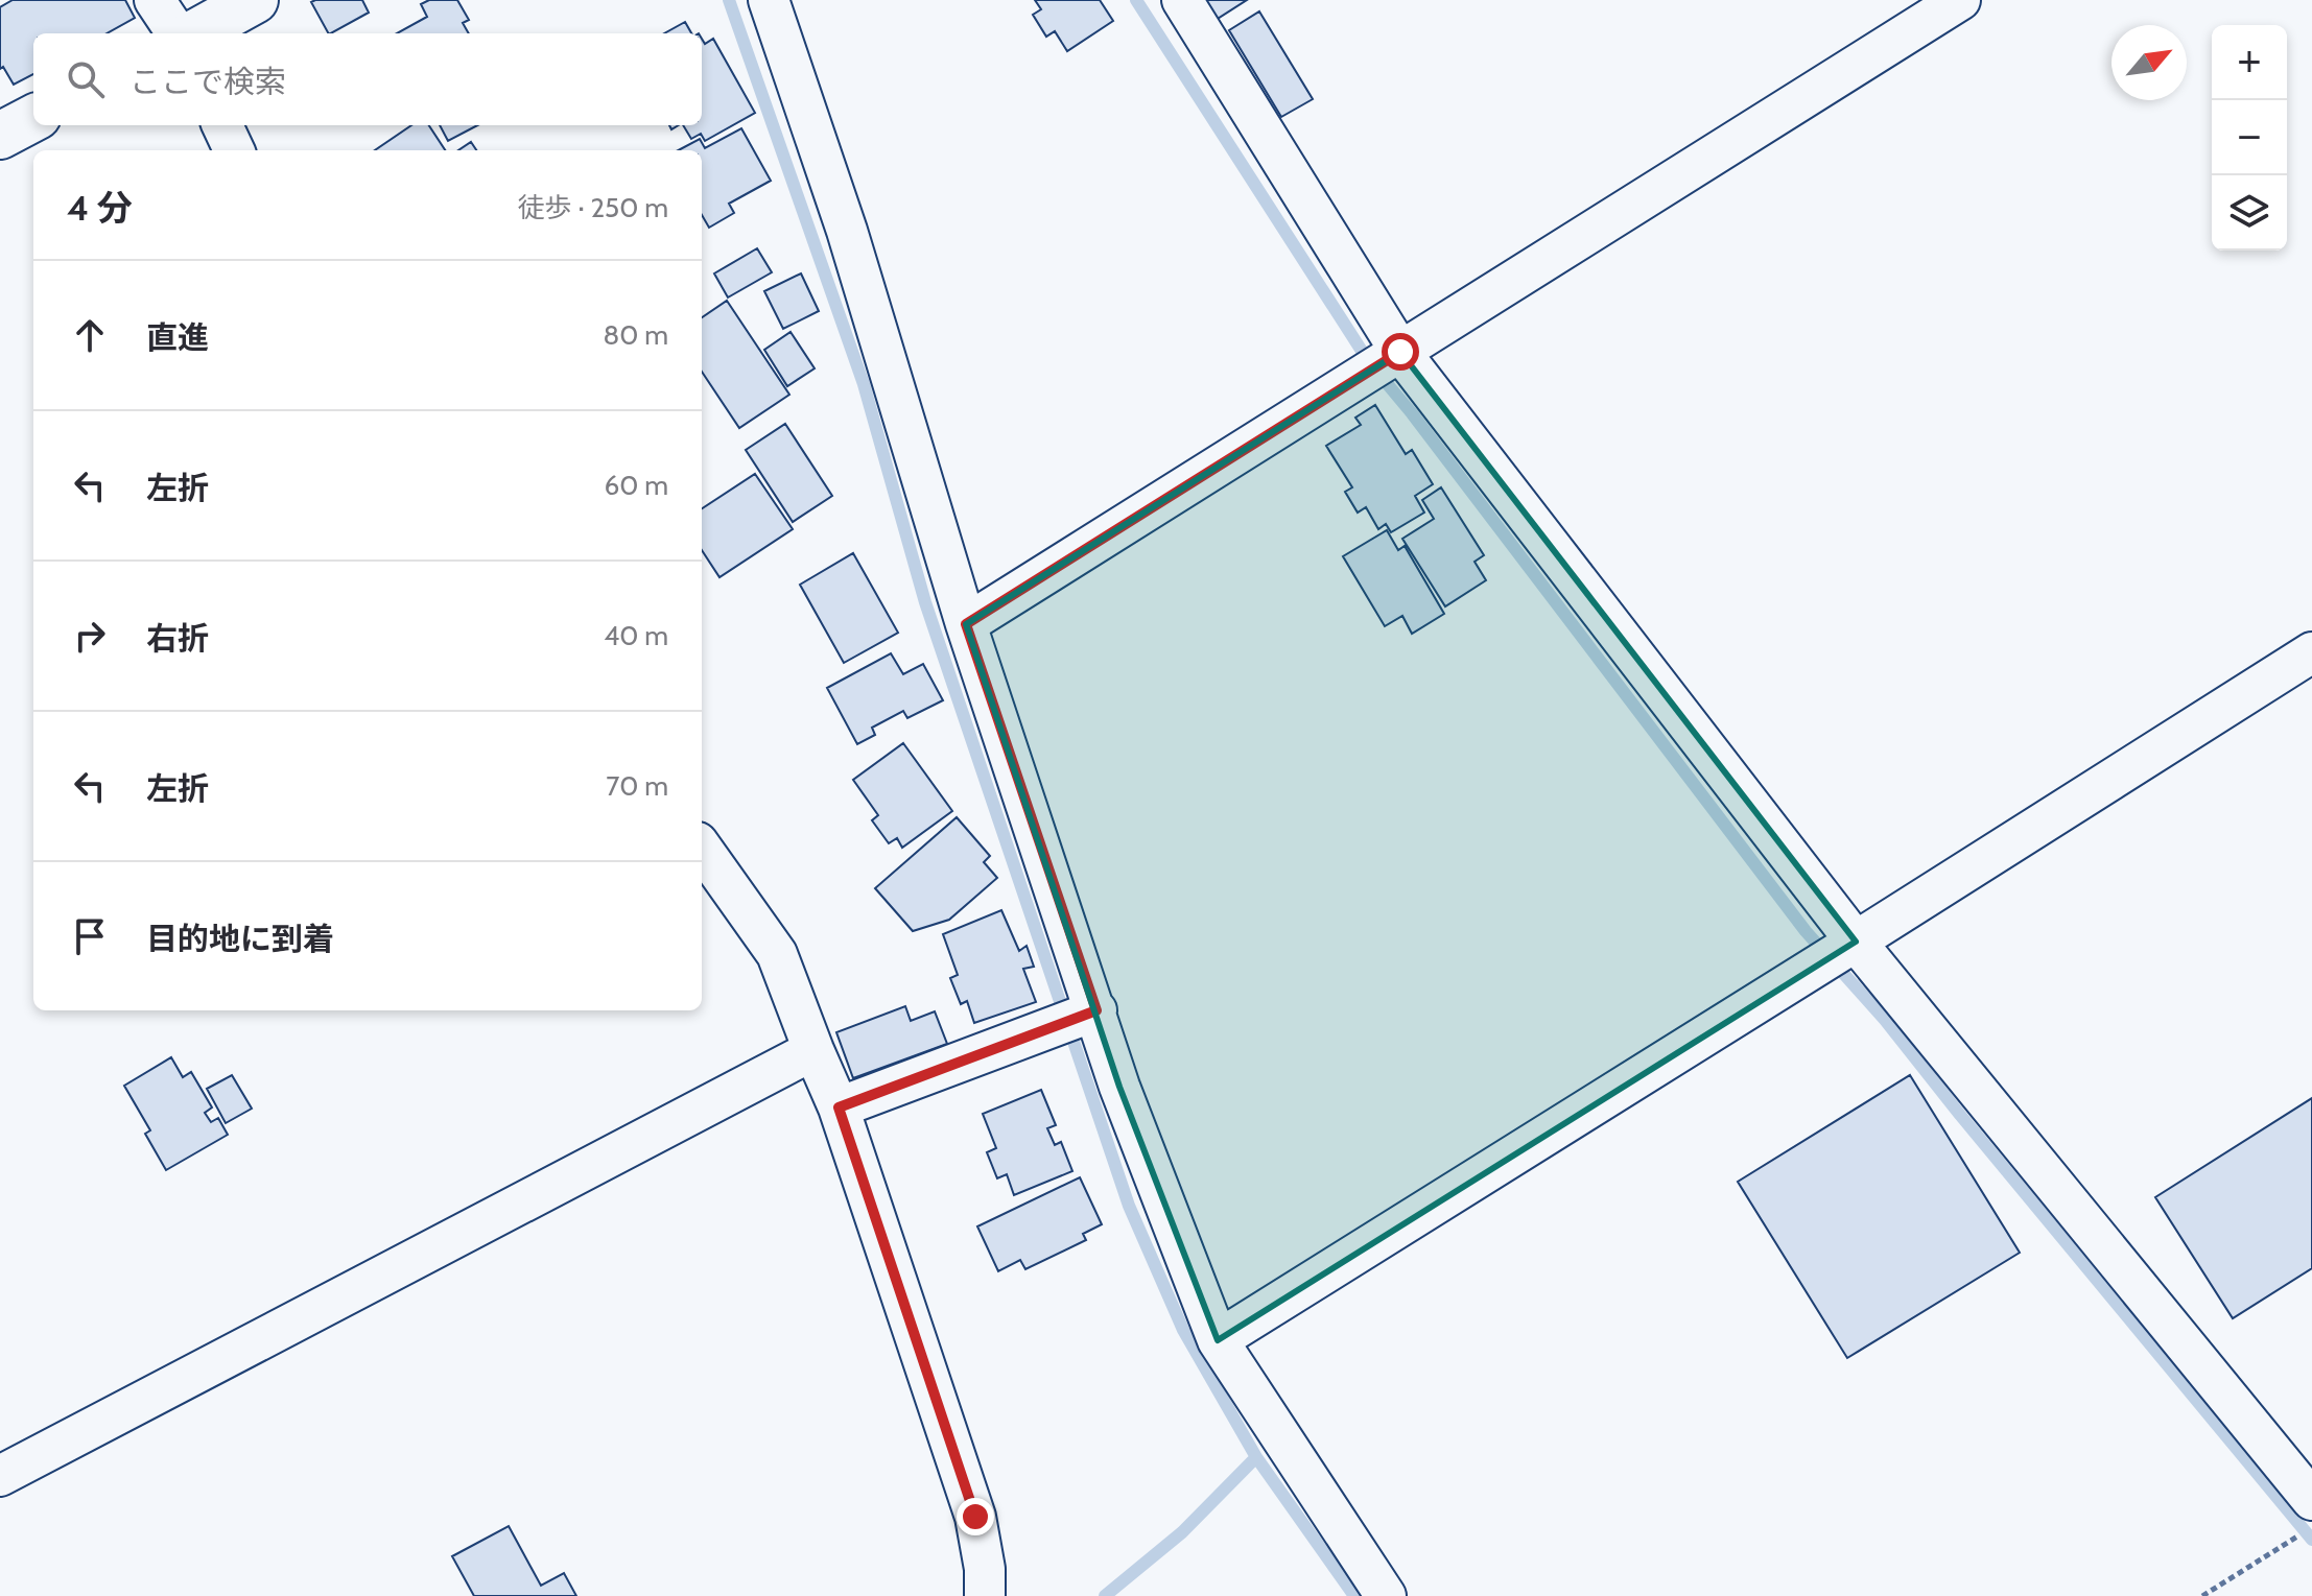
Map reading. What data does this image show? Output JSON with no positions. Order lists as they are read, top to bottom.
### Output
{
  "north": "top right",
  "page": {
    "map_buttons": ["+", "−"],
    "search": "ここで検索",
    "heading": ["4 分", "徒歩 · 250 m"],
    "list": [
      ["直進", "80 m"],
      ["左折", "60 m"],
      ["右折", "40 m"],
      ["左折", "70 m"],
      "目的地に到着"
    ]
  }
}
